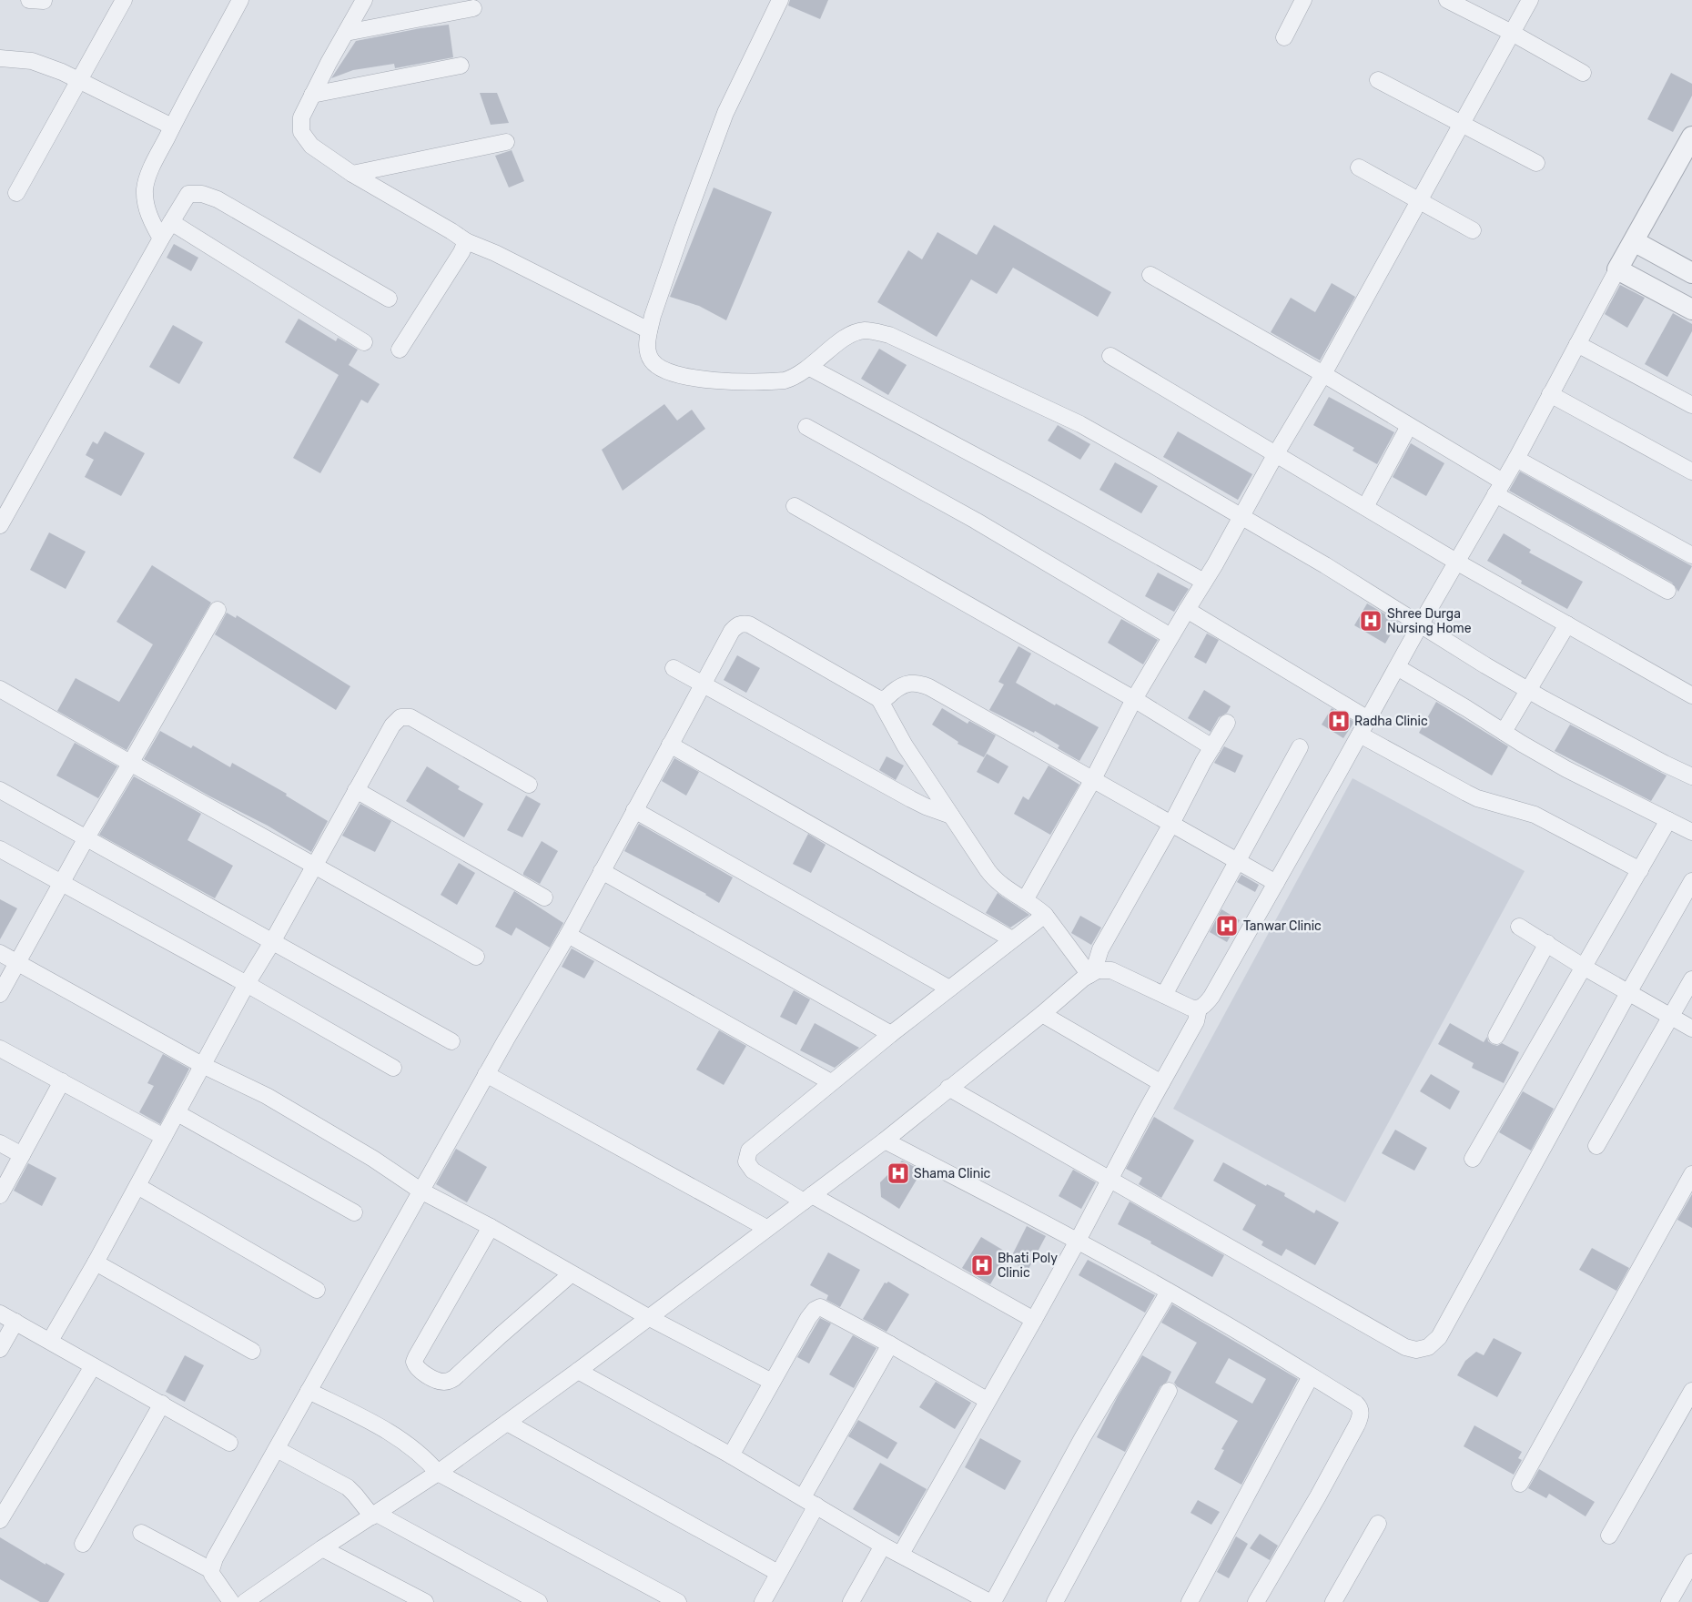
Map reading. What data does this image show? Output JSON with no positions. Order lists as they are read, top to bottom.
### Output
{
  "places": {
    "hospital": [
      "Shree Durga Nursing Home",
      "Radha Clinic",
      "Tanwar Clinic",
      "Shama Clinic",
      "Bhati Poly Clinic"
    ]
  }
}
